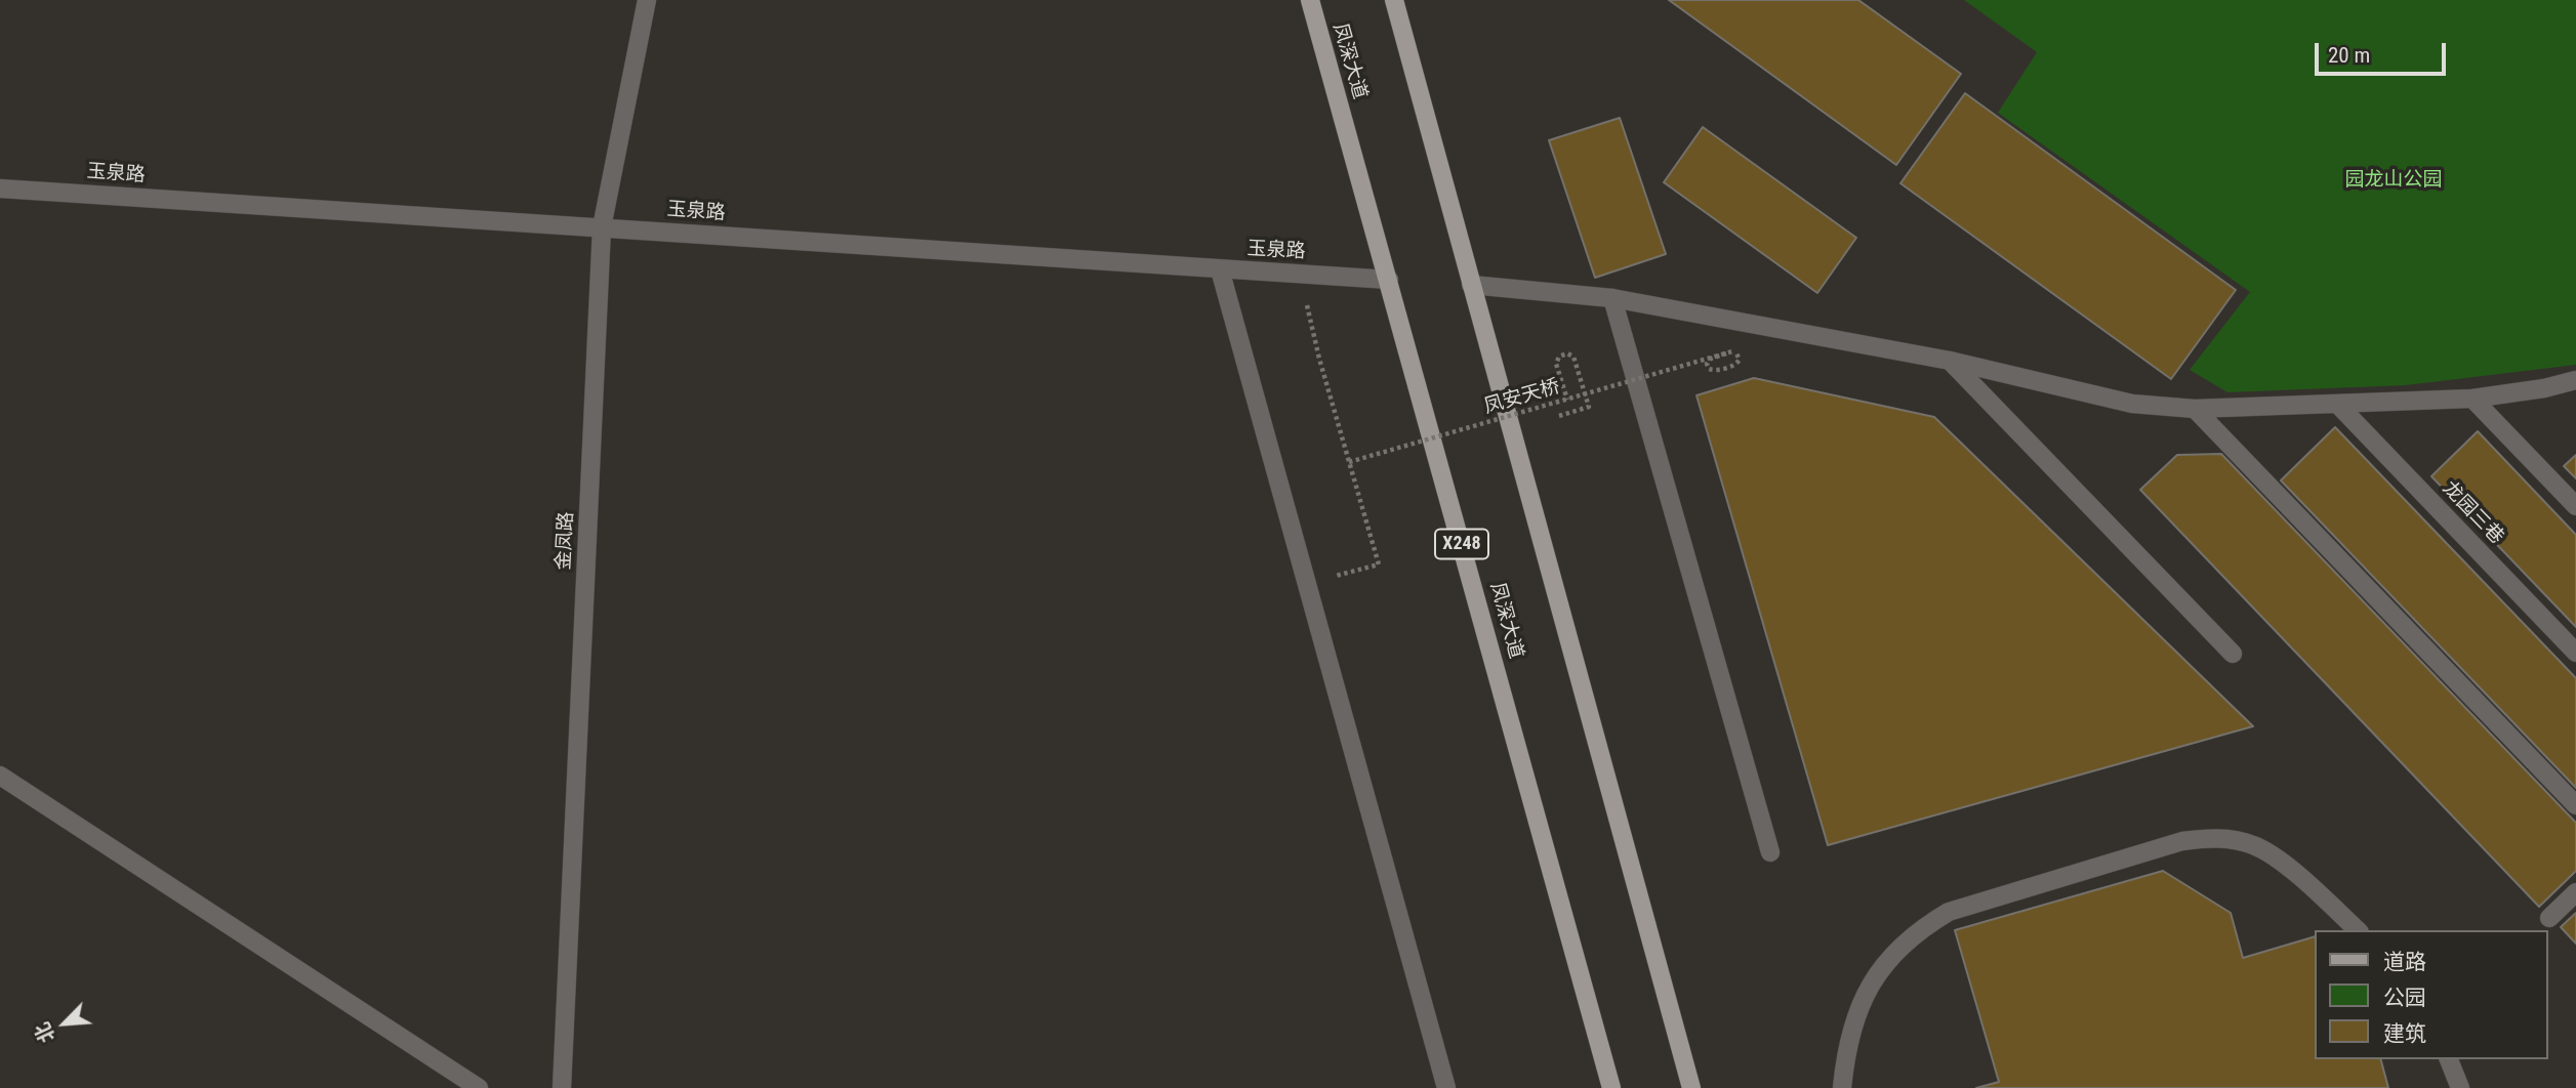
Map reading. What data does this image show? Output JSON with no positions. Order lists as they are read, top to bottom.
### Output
{
  "streets": {
    "main road": ["凤深大道", "X248"],
    "street": ["玉泉路", "龙园三巷", "金凤路"],
    "path": ["凤安天桥"]
  },
  "crossings": [
    ["凤深大道", "玉泉路"],
    ["玉泉路", "金凤路"]
  ],
  "parks": ["园龙山公园"],
  "legend": ["道路", "公园", "建筑"],
  "scale_bar": "20 m",
  "north": "bottom left"
}
